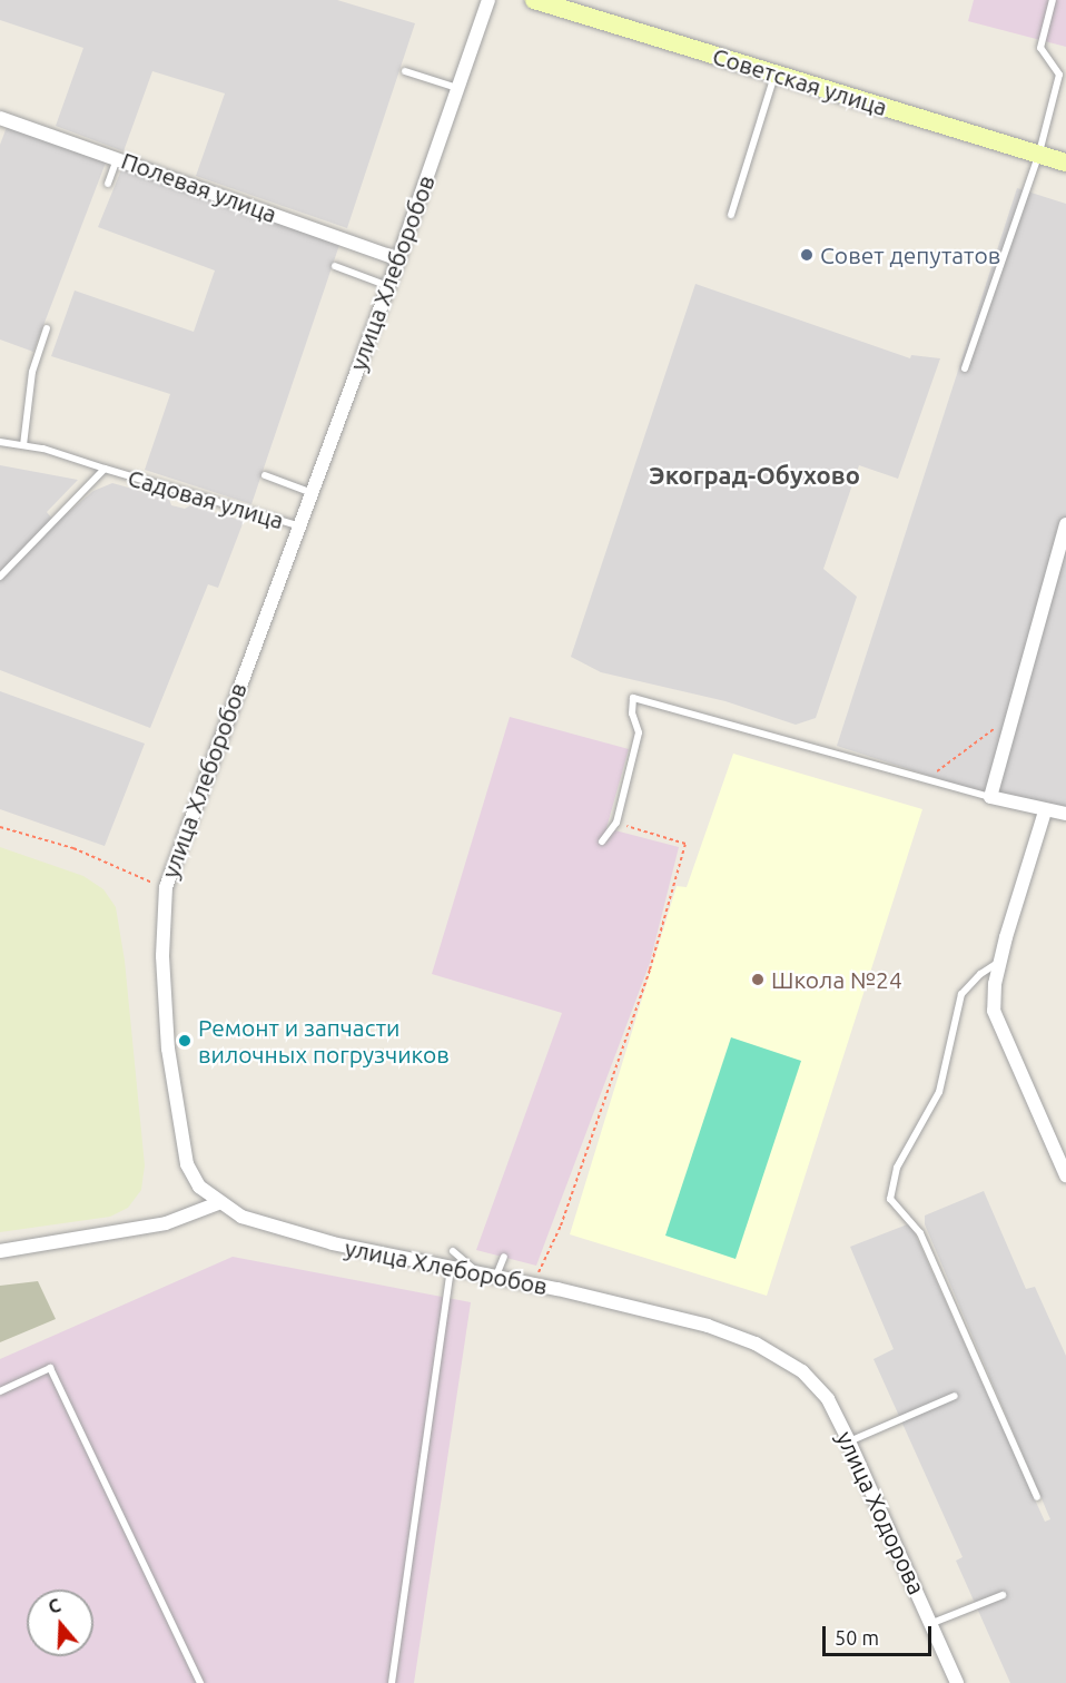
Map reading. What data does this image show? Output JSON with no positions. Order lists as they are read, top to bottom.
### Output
{
  "streets": {
    "main road": ["Советская улица"],
    "street": ["Полевая улица", "улица Хлеборобов", "улица Ходорова"],
    "lane": ["Садовая улица"]
  },
  "crossings": [
    ["Полевая улица", "улица Хлеборобов"],
    ["улица Хлеборобов", "Садовая улица"],
    ["улица Хлеборобов", "улица Ходорова"]
  ],
  "districts": ["Экоград-Обухово"],
  "places": ["Совет депутатов", "Школа №24", "Ремонт и запчасти вилочных погрузчиков"],
  "scale_bar": "50 m",
  "north": "top"
}
